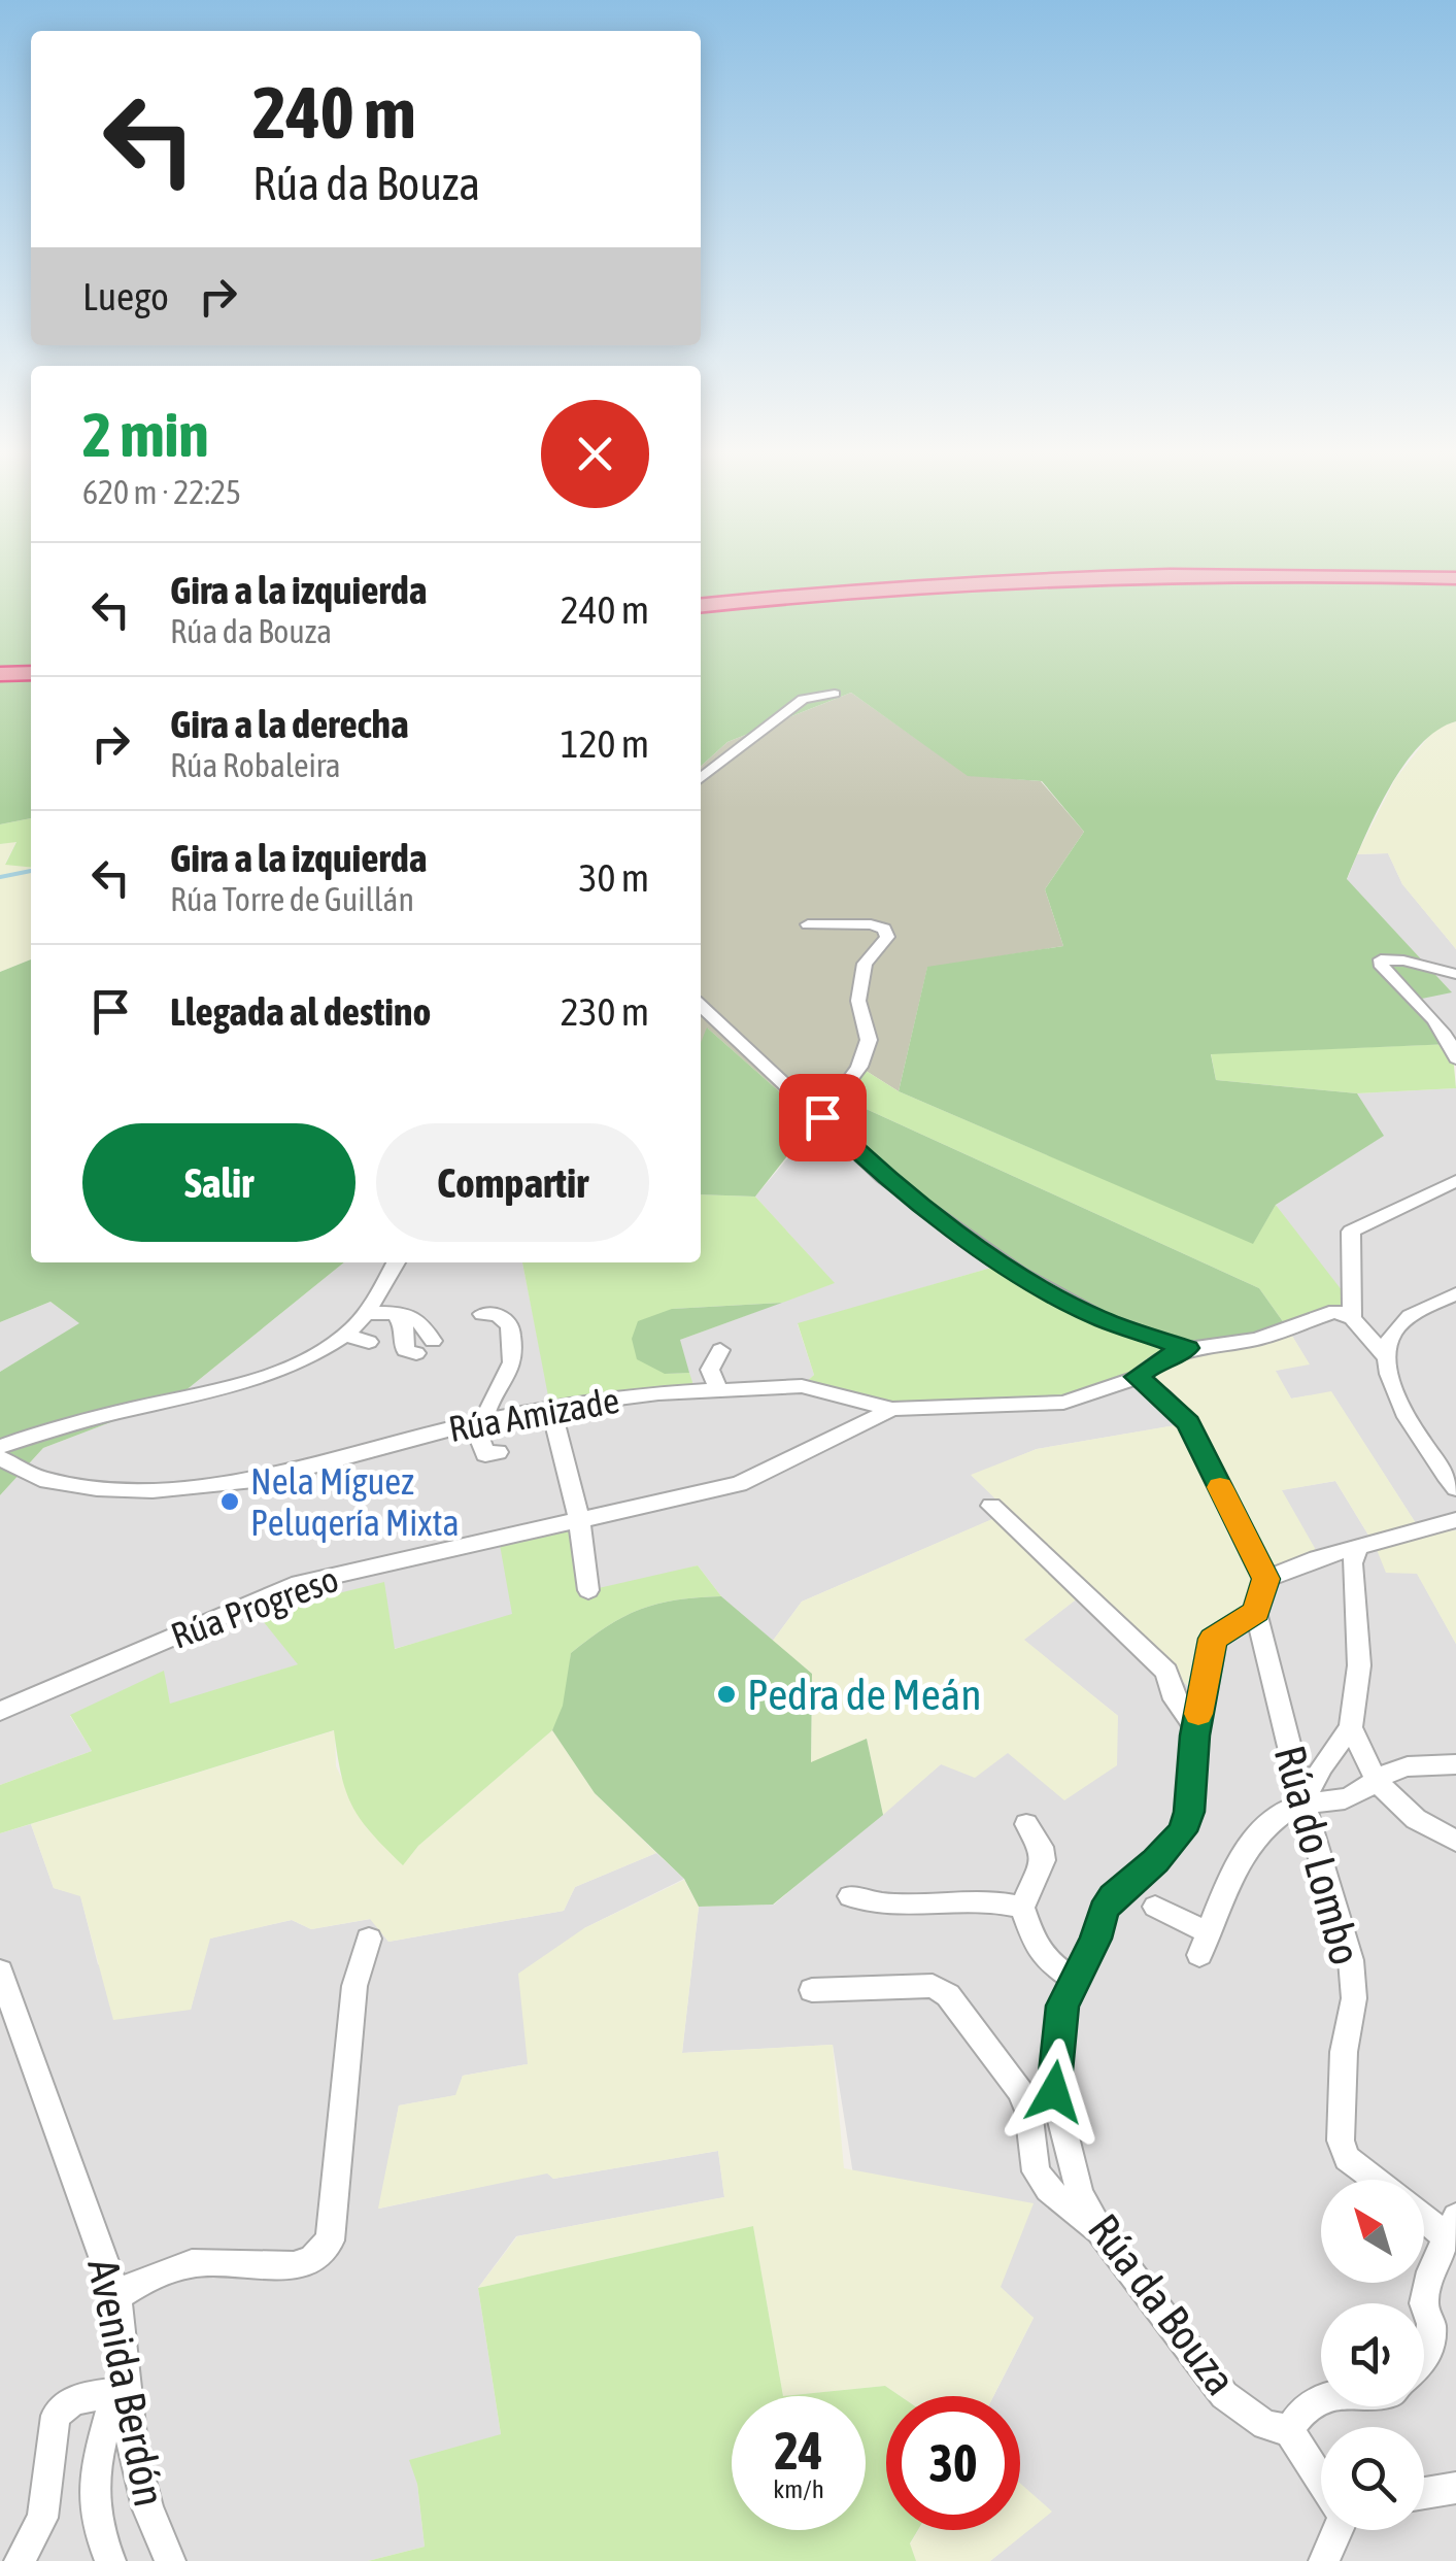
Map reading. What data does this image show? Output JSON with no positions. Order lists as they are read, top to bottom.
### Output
{
  "streets": {
    "street": [
      "Rúa Amizade",
      "Rúa Progreso",
      "Rúa do Lombo",
      "Rúa da Bouza",
      "Avenida Berdón"
    ]
  },
  "crossings": [
    ["Rúa Amizade", "Rúa Progreso"],
    ["Rúa do Lombo", "Rúa da Bouza"]
  ],
  "places": ["Nela Míguez Peluqería Mixta", "Pedra de Meán"],
  "north": "top left",
  "page": {
    "turn": ["240 m", "Rúa da Bouza"],
    "then": "Luego",
    "heading": ["2 min", "620 m · 22:25"],
    "list": [
      {
        "name": "Gira a la izquierda",
        "note": "Rúa da Bouza",
        "value": "240 m"
      },
      {
        "name": "Gira a la derecha",
        "note": "Rúa Robaleira",
        "value": "120 m"
      },
      {
        "name": "Gira a la izquierda",
        "note": "Rúa Torre de Guillán",
        "value": "30 m"
      },
      {
        "name": "Llegada al destino",
        "value": "230 m"
      }
    ],
    "buttons": ["Salir", "Compartir"],
    "speed": "24 km/h",
    "limit": "30"
  }
}
